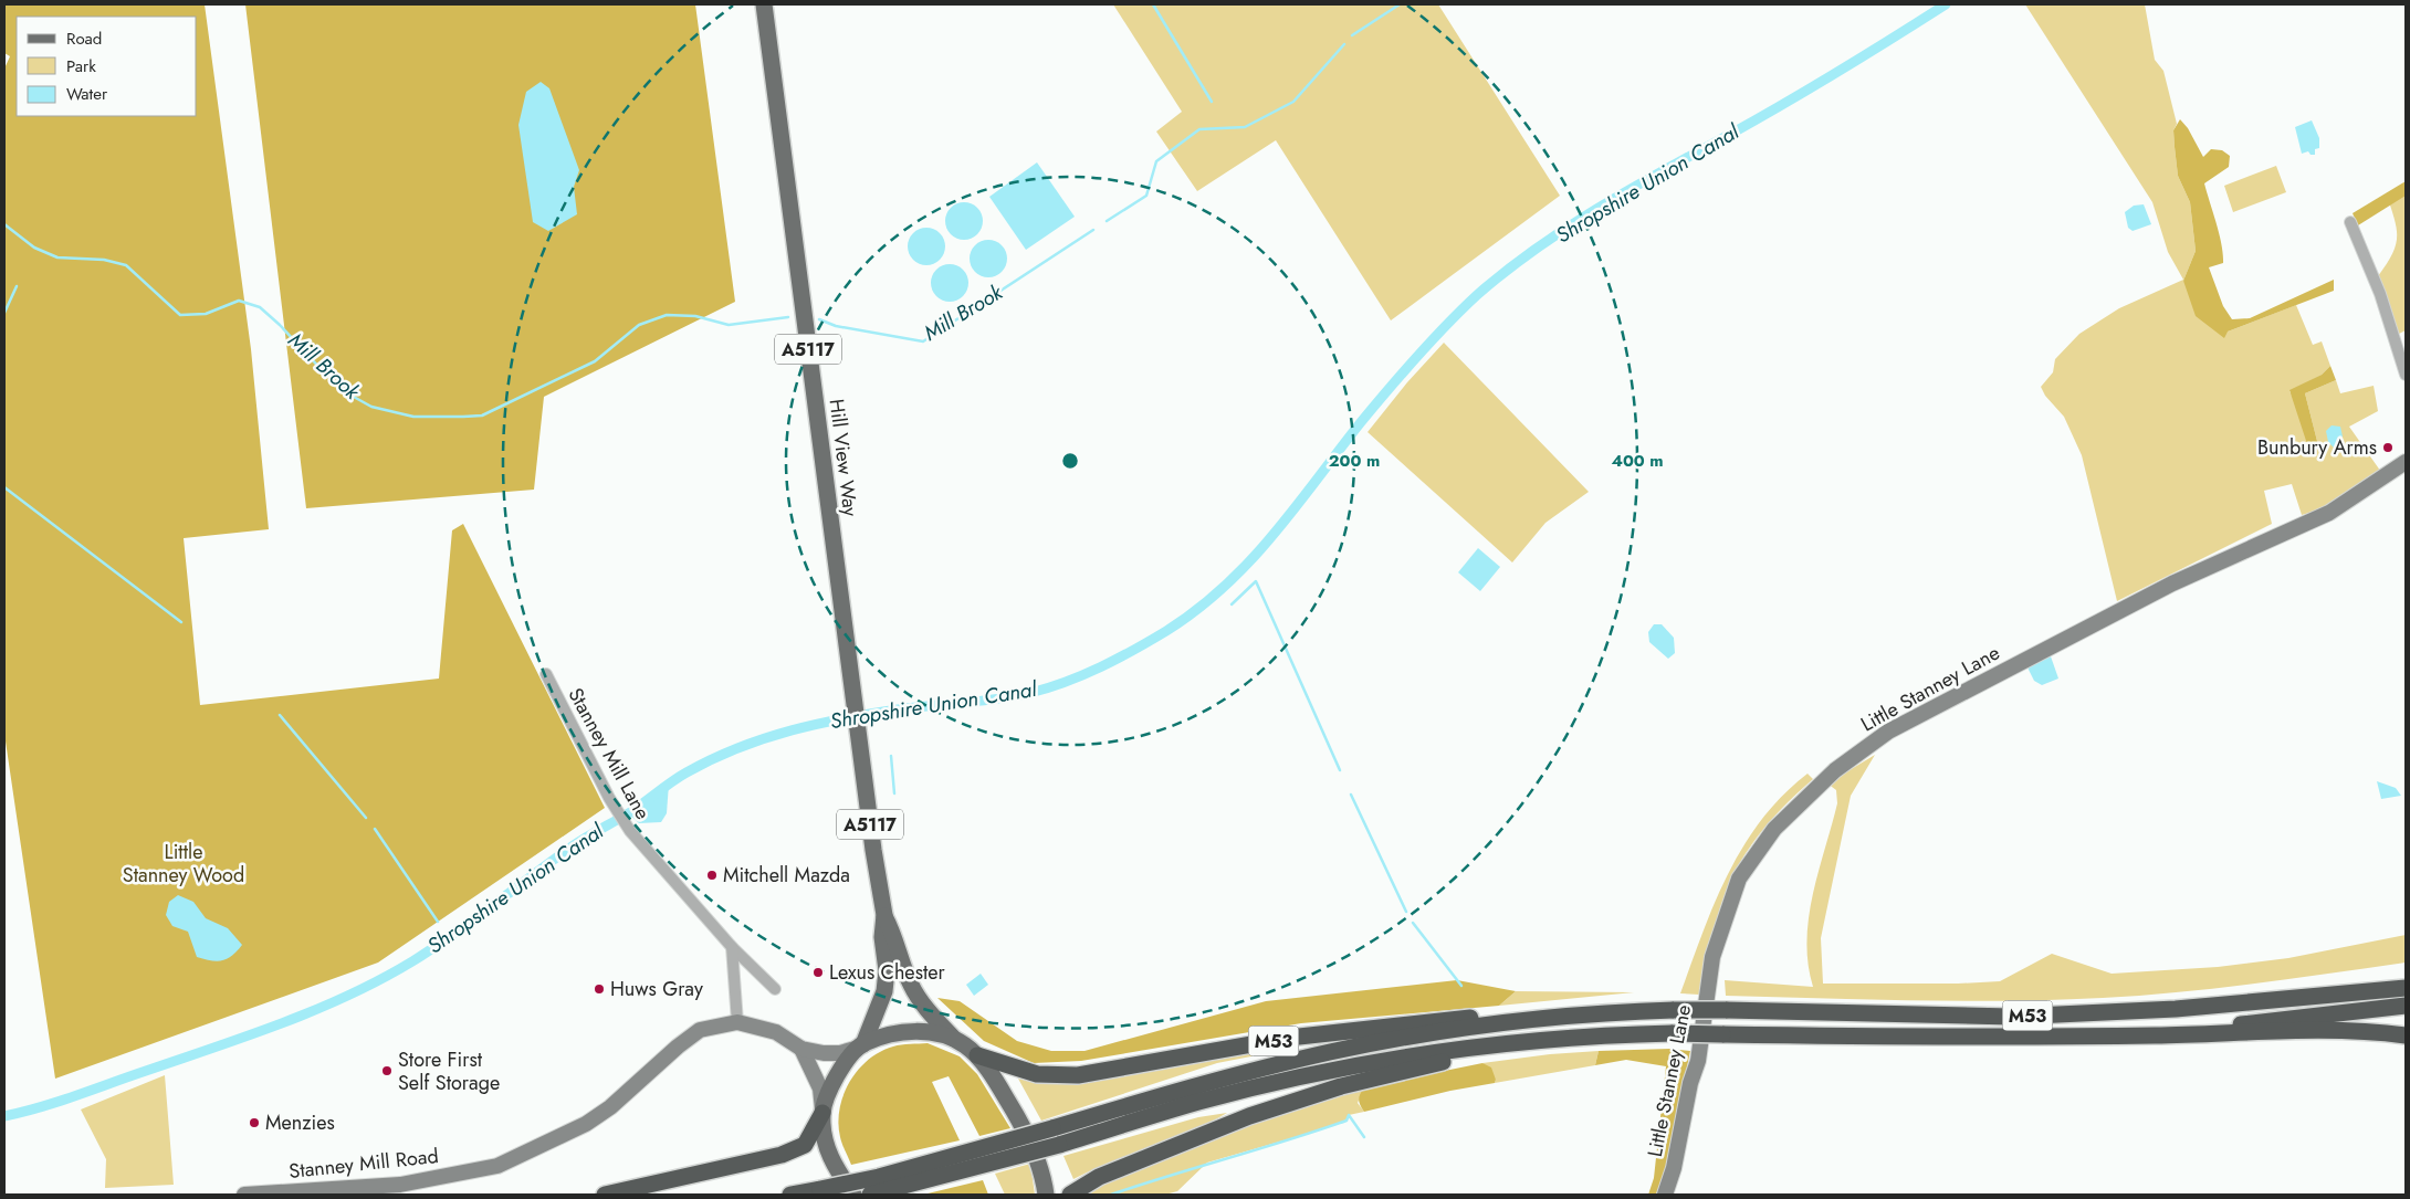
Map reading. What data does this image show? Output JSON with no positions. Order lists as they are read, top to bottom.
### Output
{
  "streets": {
    "highway": ["M53"],
    "main road": ["A5117", "Hill View Way"],
    "street": ["Little Stanney Lane", "Stanney Mill Lane", "Stanney Mill Road"]
  },
  "crossings": [
    ["Hill View Way", "Stanney Mill Road"]
  ],
  "water": ["Shropshire Union Canal", "Mill Brook"],
  "parks": ["Little Stanney Wood"],
  "places": [
    "Bunbury Arms",
    "Mitchell Mazda",
    "Lexus Chester",
    "Huws Gray",
    "Store First Self Storage",
    "Menzies"
  ],
  "legend": ["Road", "Park", "Water"],
  "rings": ["200 m", "400 m"]
}
